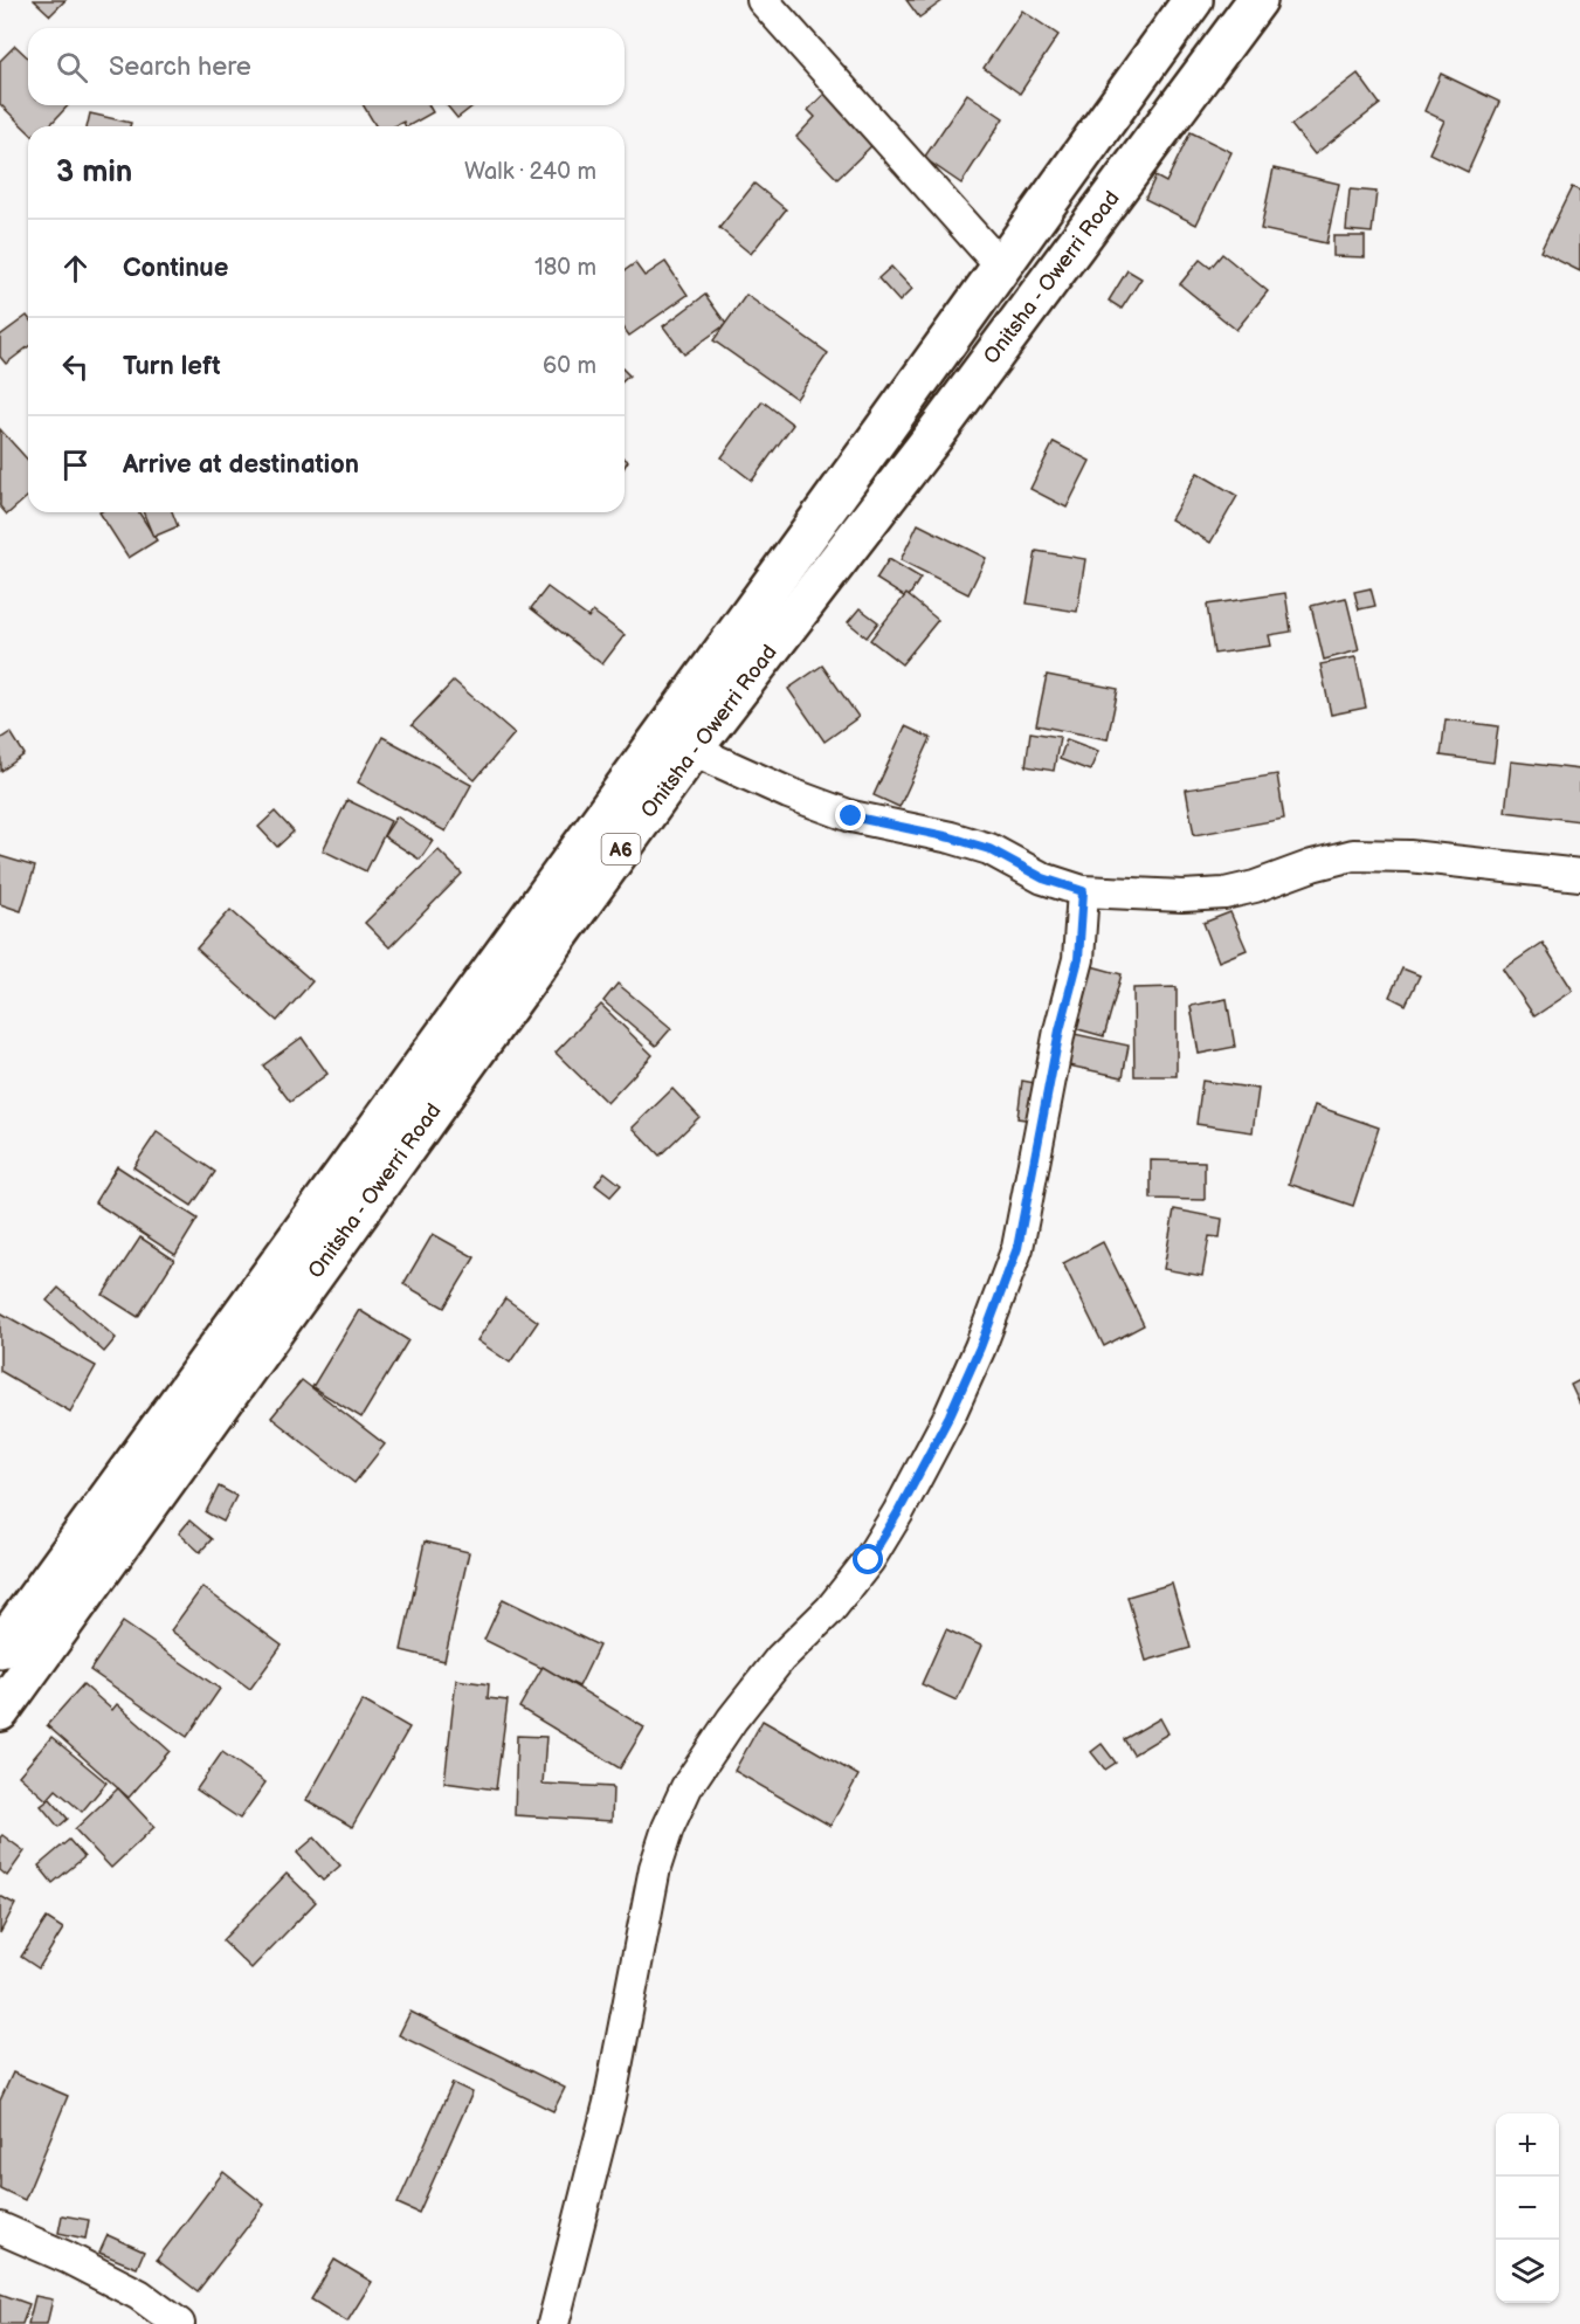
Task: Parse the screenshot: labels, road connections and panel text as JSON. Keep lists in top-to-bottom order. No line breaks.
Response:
{"streets":{"highway":["Onitsha - Owerri Road","A6"]},"page":{"search":"Search here","heading":["3 min","Walk · 240 m"],"list":[["Continue","180 m"],["Turn left","60 m"],"Arrive at destination"],"map_buttons":["+","−"]}}
